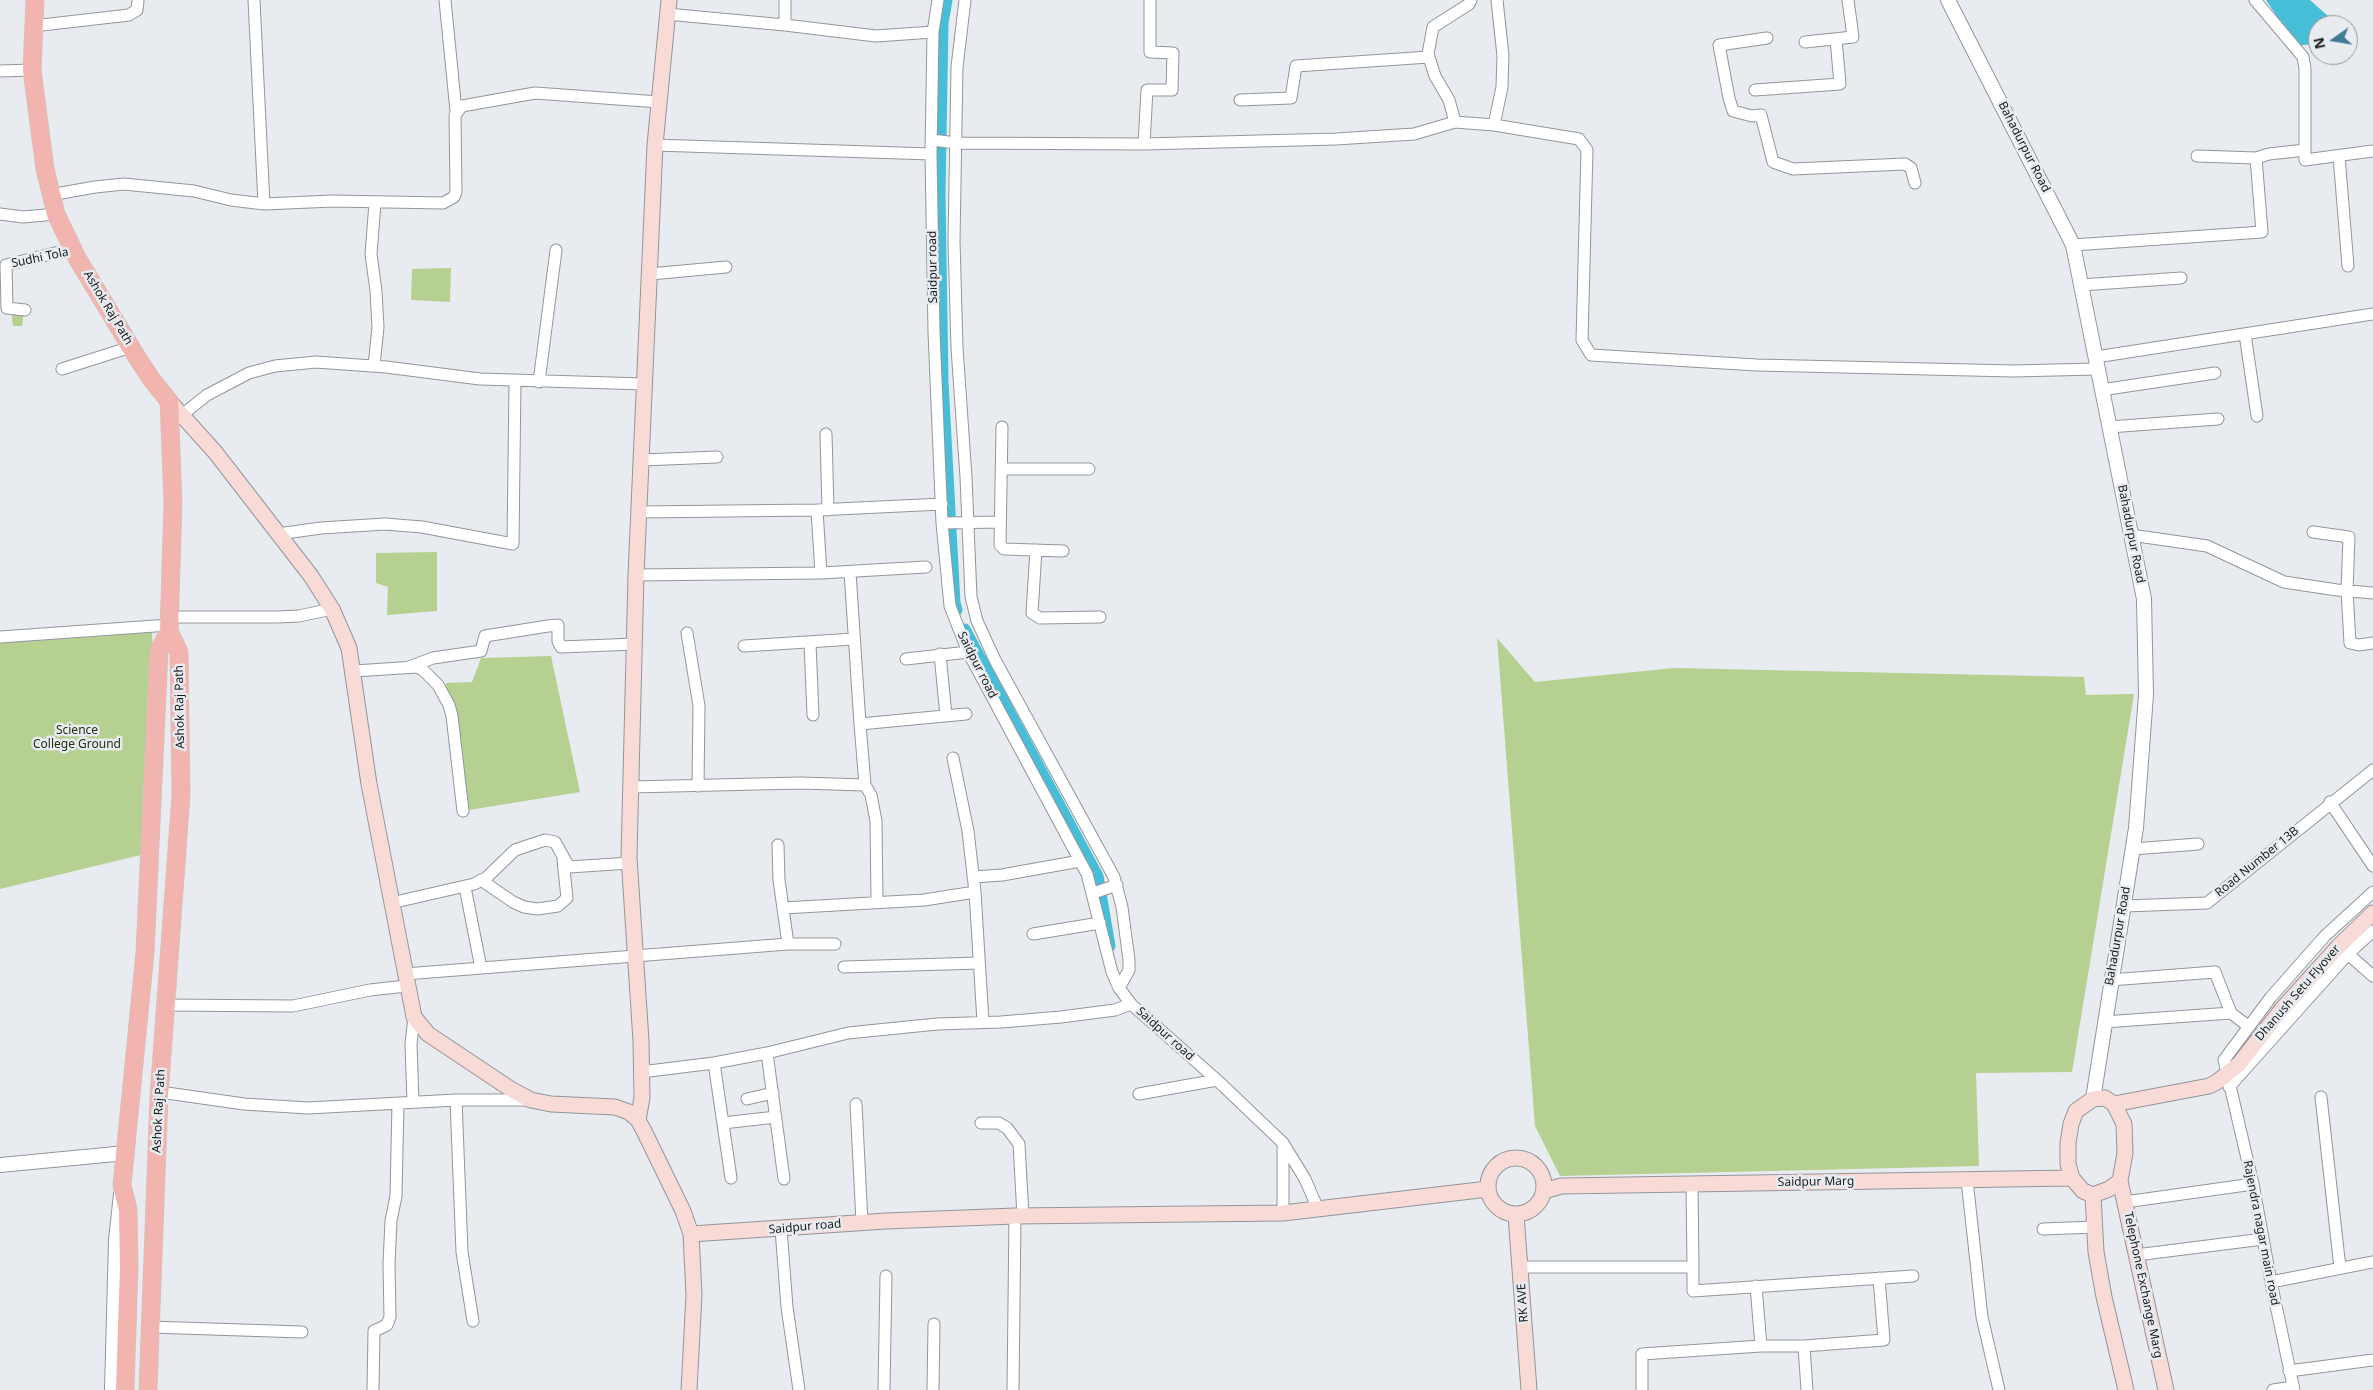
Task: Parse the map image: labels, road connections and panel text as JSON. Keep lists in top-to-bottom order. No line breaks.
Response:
{"streets":{"main road":["Saidpur road","Ashok Raj Path","Dhanush Setu Flyover","Saidpur Marg","Telephone Exchange Marg","RK AVE"],"street":["Bahadurpur Road","Sudhi Tola","Road Number 13B","Rajendra nagar main road"]},"crossings":[["Bahadurpur Road","Road Number 13B"],["Bahadurpur Road","Saidpur Marg"],["Bahadurpur Road","Telephone Exchange Marg"],["Sudhi Tola","Ashok Raj Path"],["Saidpur road","Saidpur Marg"],["Saidpur road","RK AVE"],["Dhanush Setu Flyover","Rajendra nagar main road"],["Saidpur Marg","Telephone Exchange Marg"],["Saidpur Marg","RK AVE"]],"parks":["Science College Ground"],"north":"left"}
